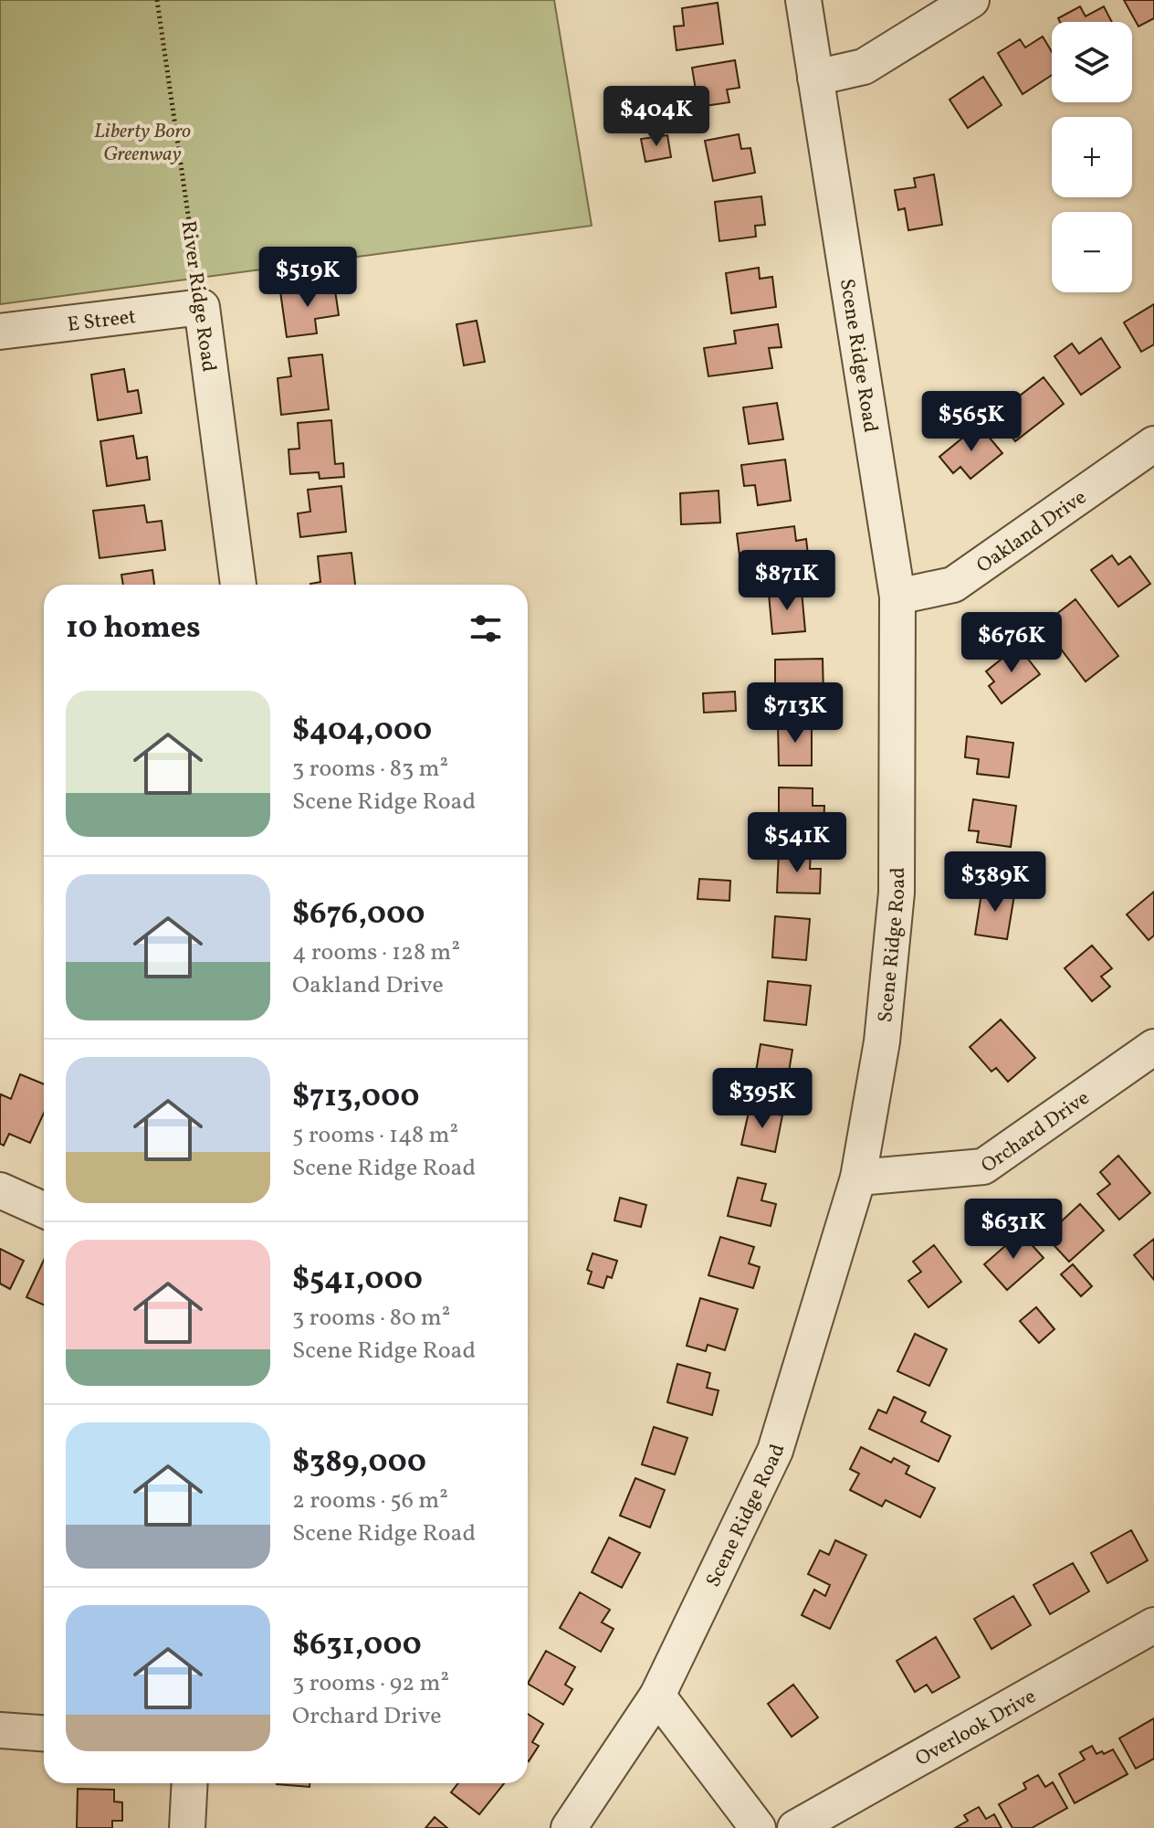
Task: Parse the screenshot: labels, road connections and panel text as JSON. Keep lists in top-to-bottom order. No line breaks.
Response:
{"streets":{"street":["River Ridge Road","E Street","Scene Ridge Road","Oakland Drive","Orchard Drive","Overlook Drive"]},"crossings":[["River Ridge Road","E Street"],["Scene Ridge Road","Oakland Drive"],["Scene Ridge Road","Orchard Drive"]],"parks":["Liberty Boro Greenway"],"page":{"map_buttons":["+","−"],"price":["$404K","$519K","$565K","$871K","$676K","$713K","$541K","$389K","$395K","$631K"],"heading":"10 homes","list":[{"name":"$404,000","note":"3 rooms · 83 m² · Scene Ridge Road"},{"name":"$676,000","note":"4 rooms · 128 m² · Oakland Drive"},{"name":"$713,000","note":"5 rooms · 148 m² · Scene Ridge Road"},{"name":"$541,000","note":"3 rooms · 80 m² · Scene Ridge Road"},{"name":"$389,000","note":"2 rooms · 56 m² · Scene Ridge Road"},{"name":"$631,000","note":"3 rooms · 92 m² · Orchard Drive"}]}}
